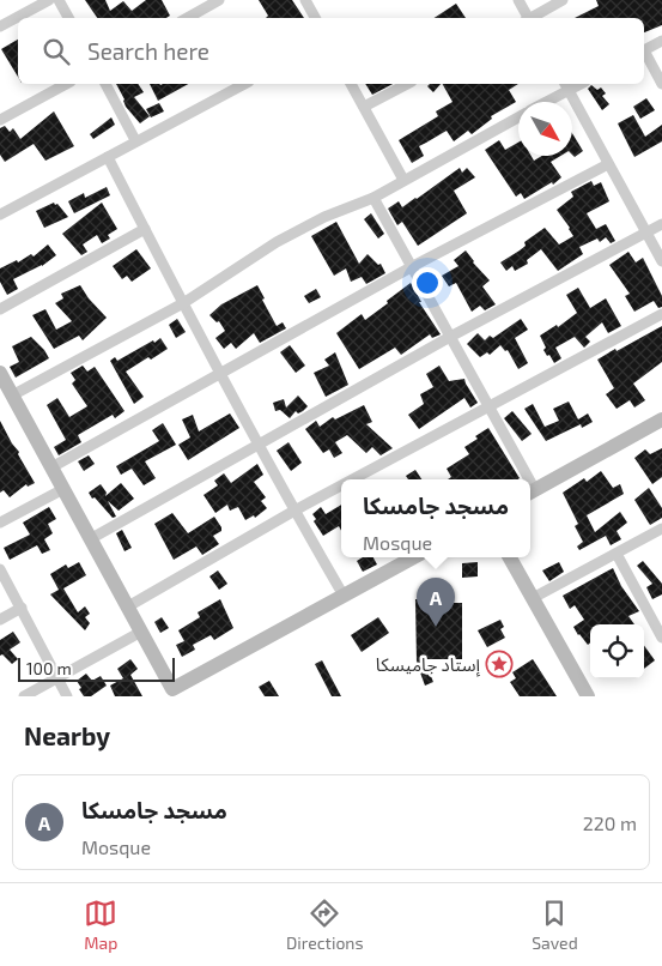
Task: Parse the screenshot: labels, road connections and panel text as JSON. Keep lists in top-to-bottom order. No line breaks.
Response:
{"places":{"place":["إستاد جاميسكا"]},"scale_bar":"100 m","north":"bottom right","page":{"search":"Search here","popup":["مسجد جامسكا","Mosque"],"pins":"A","scale":"100 m","heading":"Nearby","list":[{"mark":"A","name":"مسجد جامسكا","note":"Mosque","value":"220 m"}],"nav":["Map","Directions","Saved"]}}
